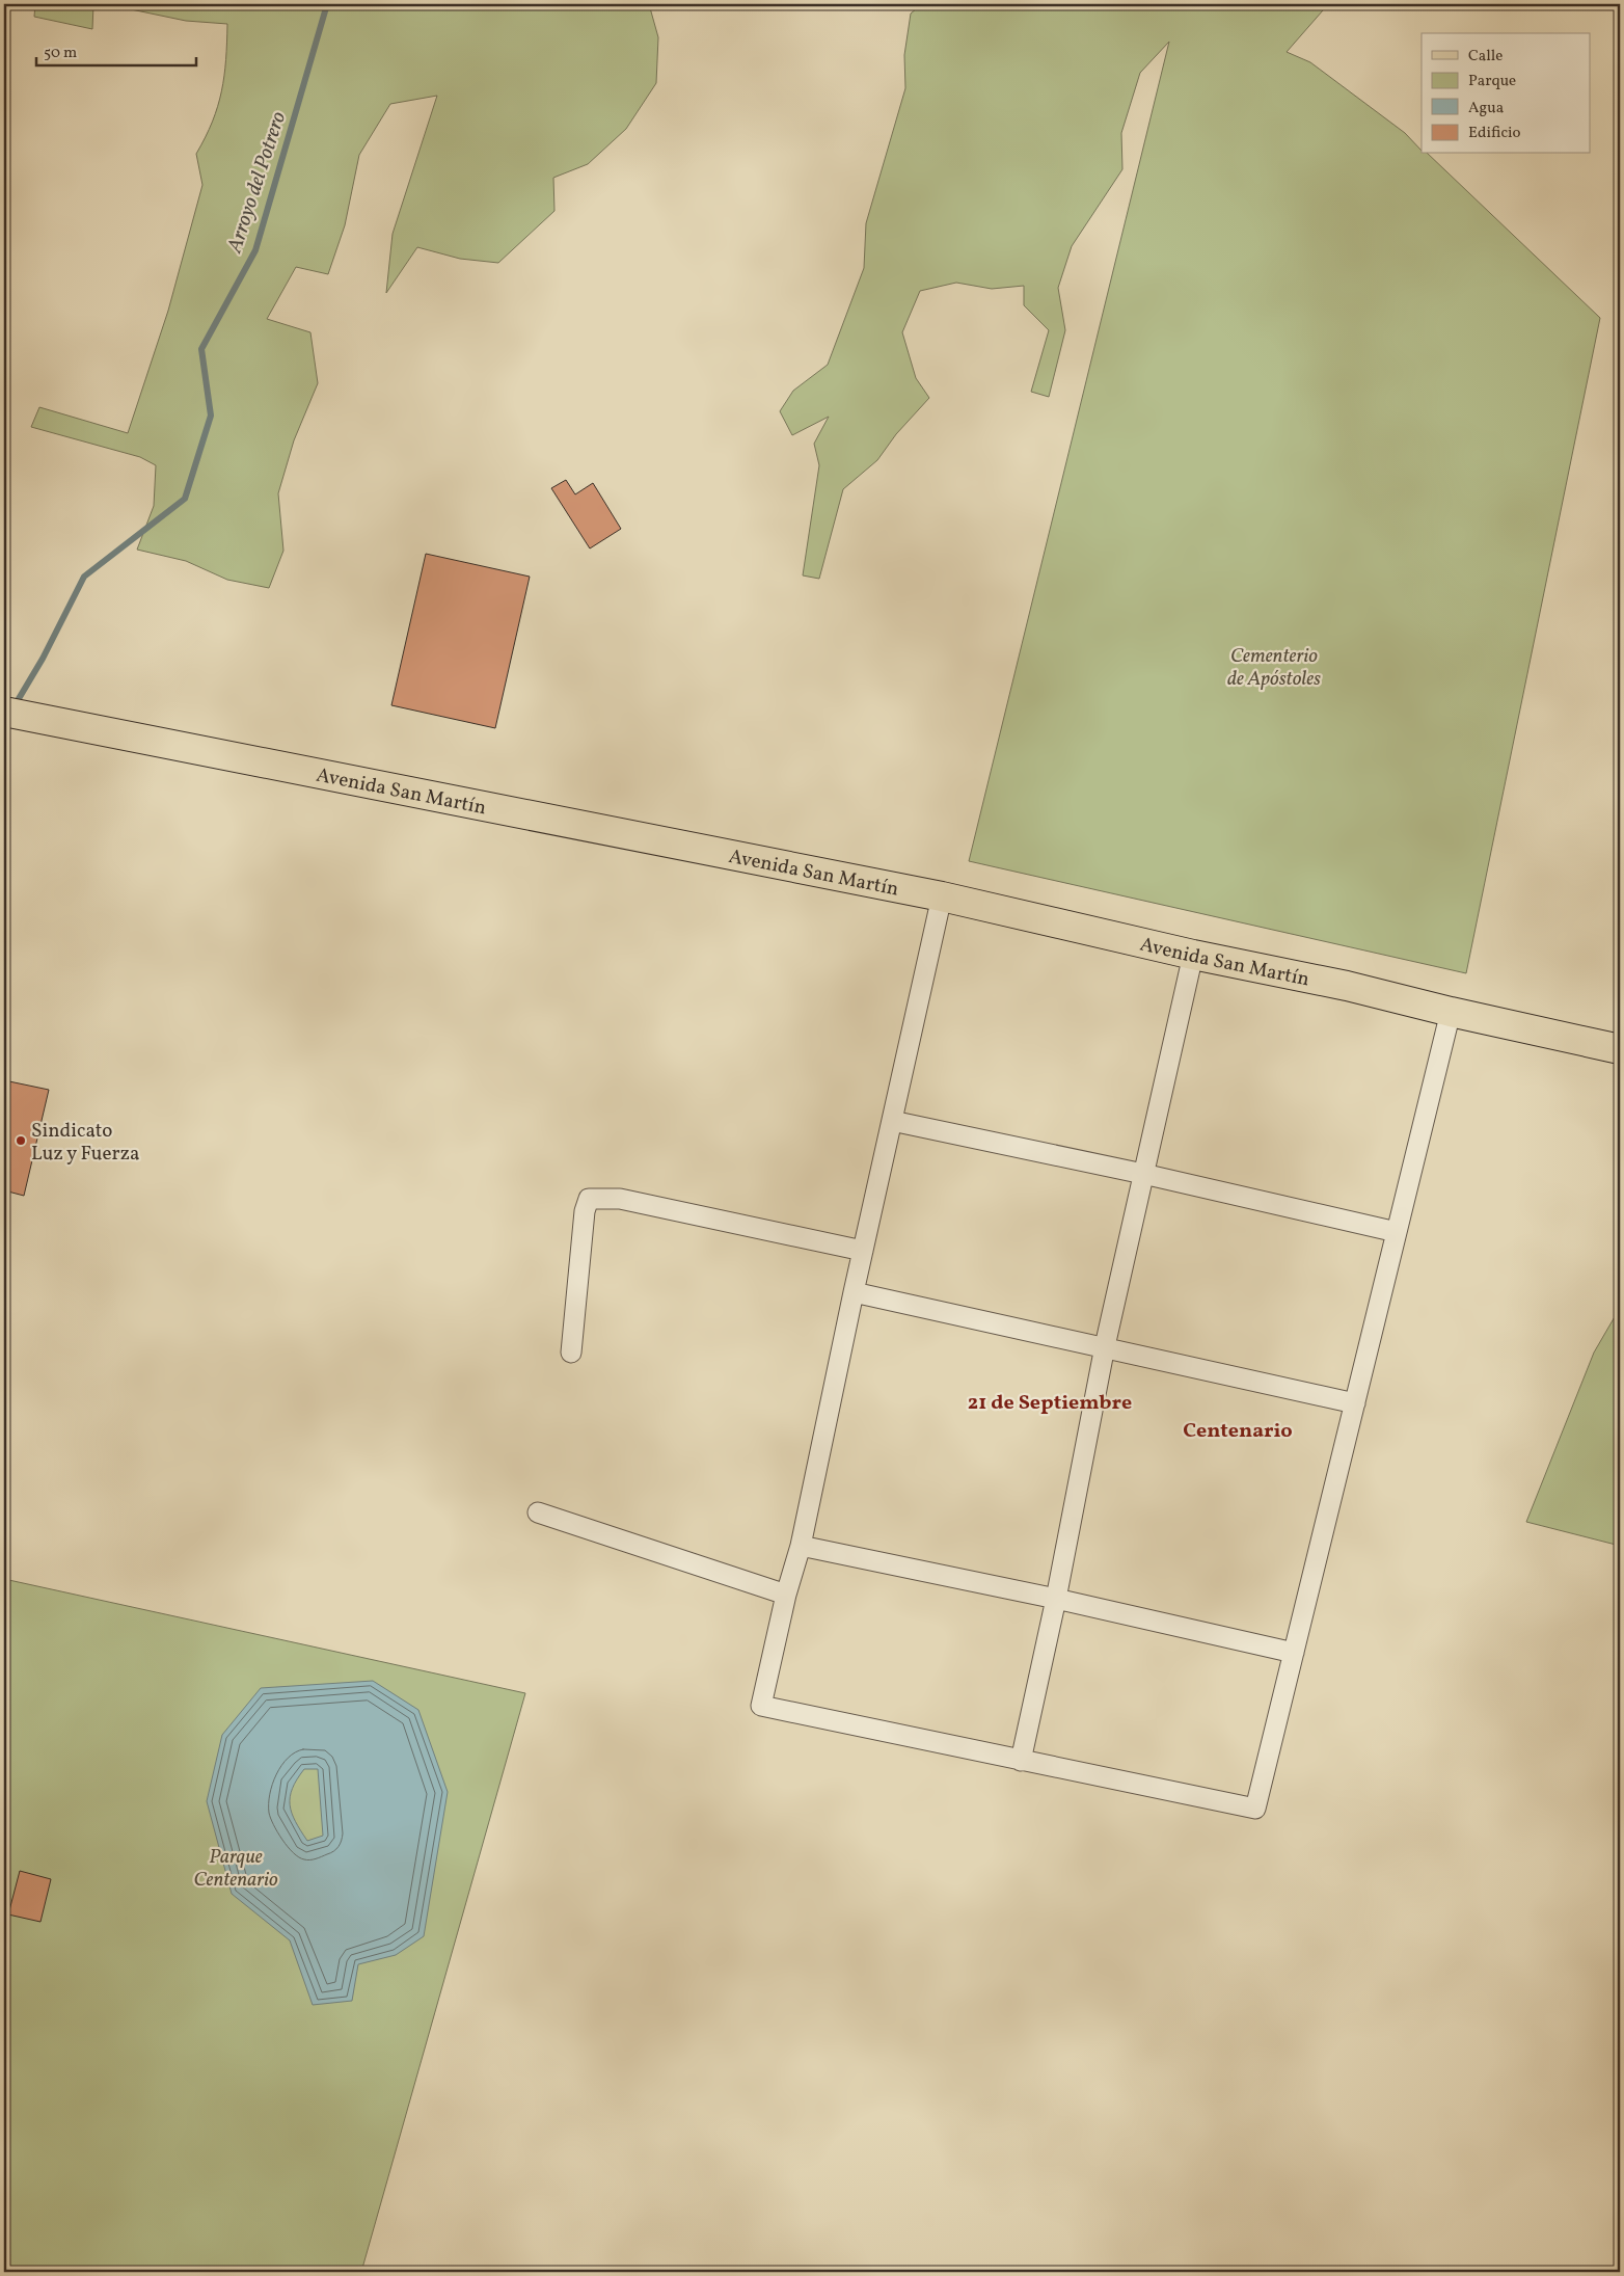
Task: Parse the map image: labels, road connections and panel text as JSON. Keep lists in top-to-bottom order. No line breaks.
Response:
{"streets":{"main road":["Avenida San Martín"]},"districts":["21 de Septiembre","Centenario"],"water":["Arroyo del Potrero"],"parks":["Cementerio de Apóstoles","Parque Centenario"],"places":["Sindicato Luz y Fuerza"],"legend":["Calle","Parque","Agua","Edificio"],"scale_bar":"50 m"}
